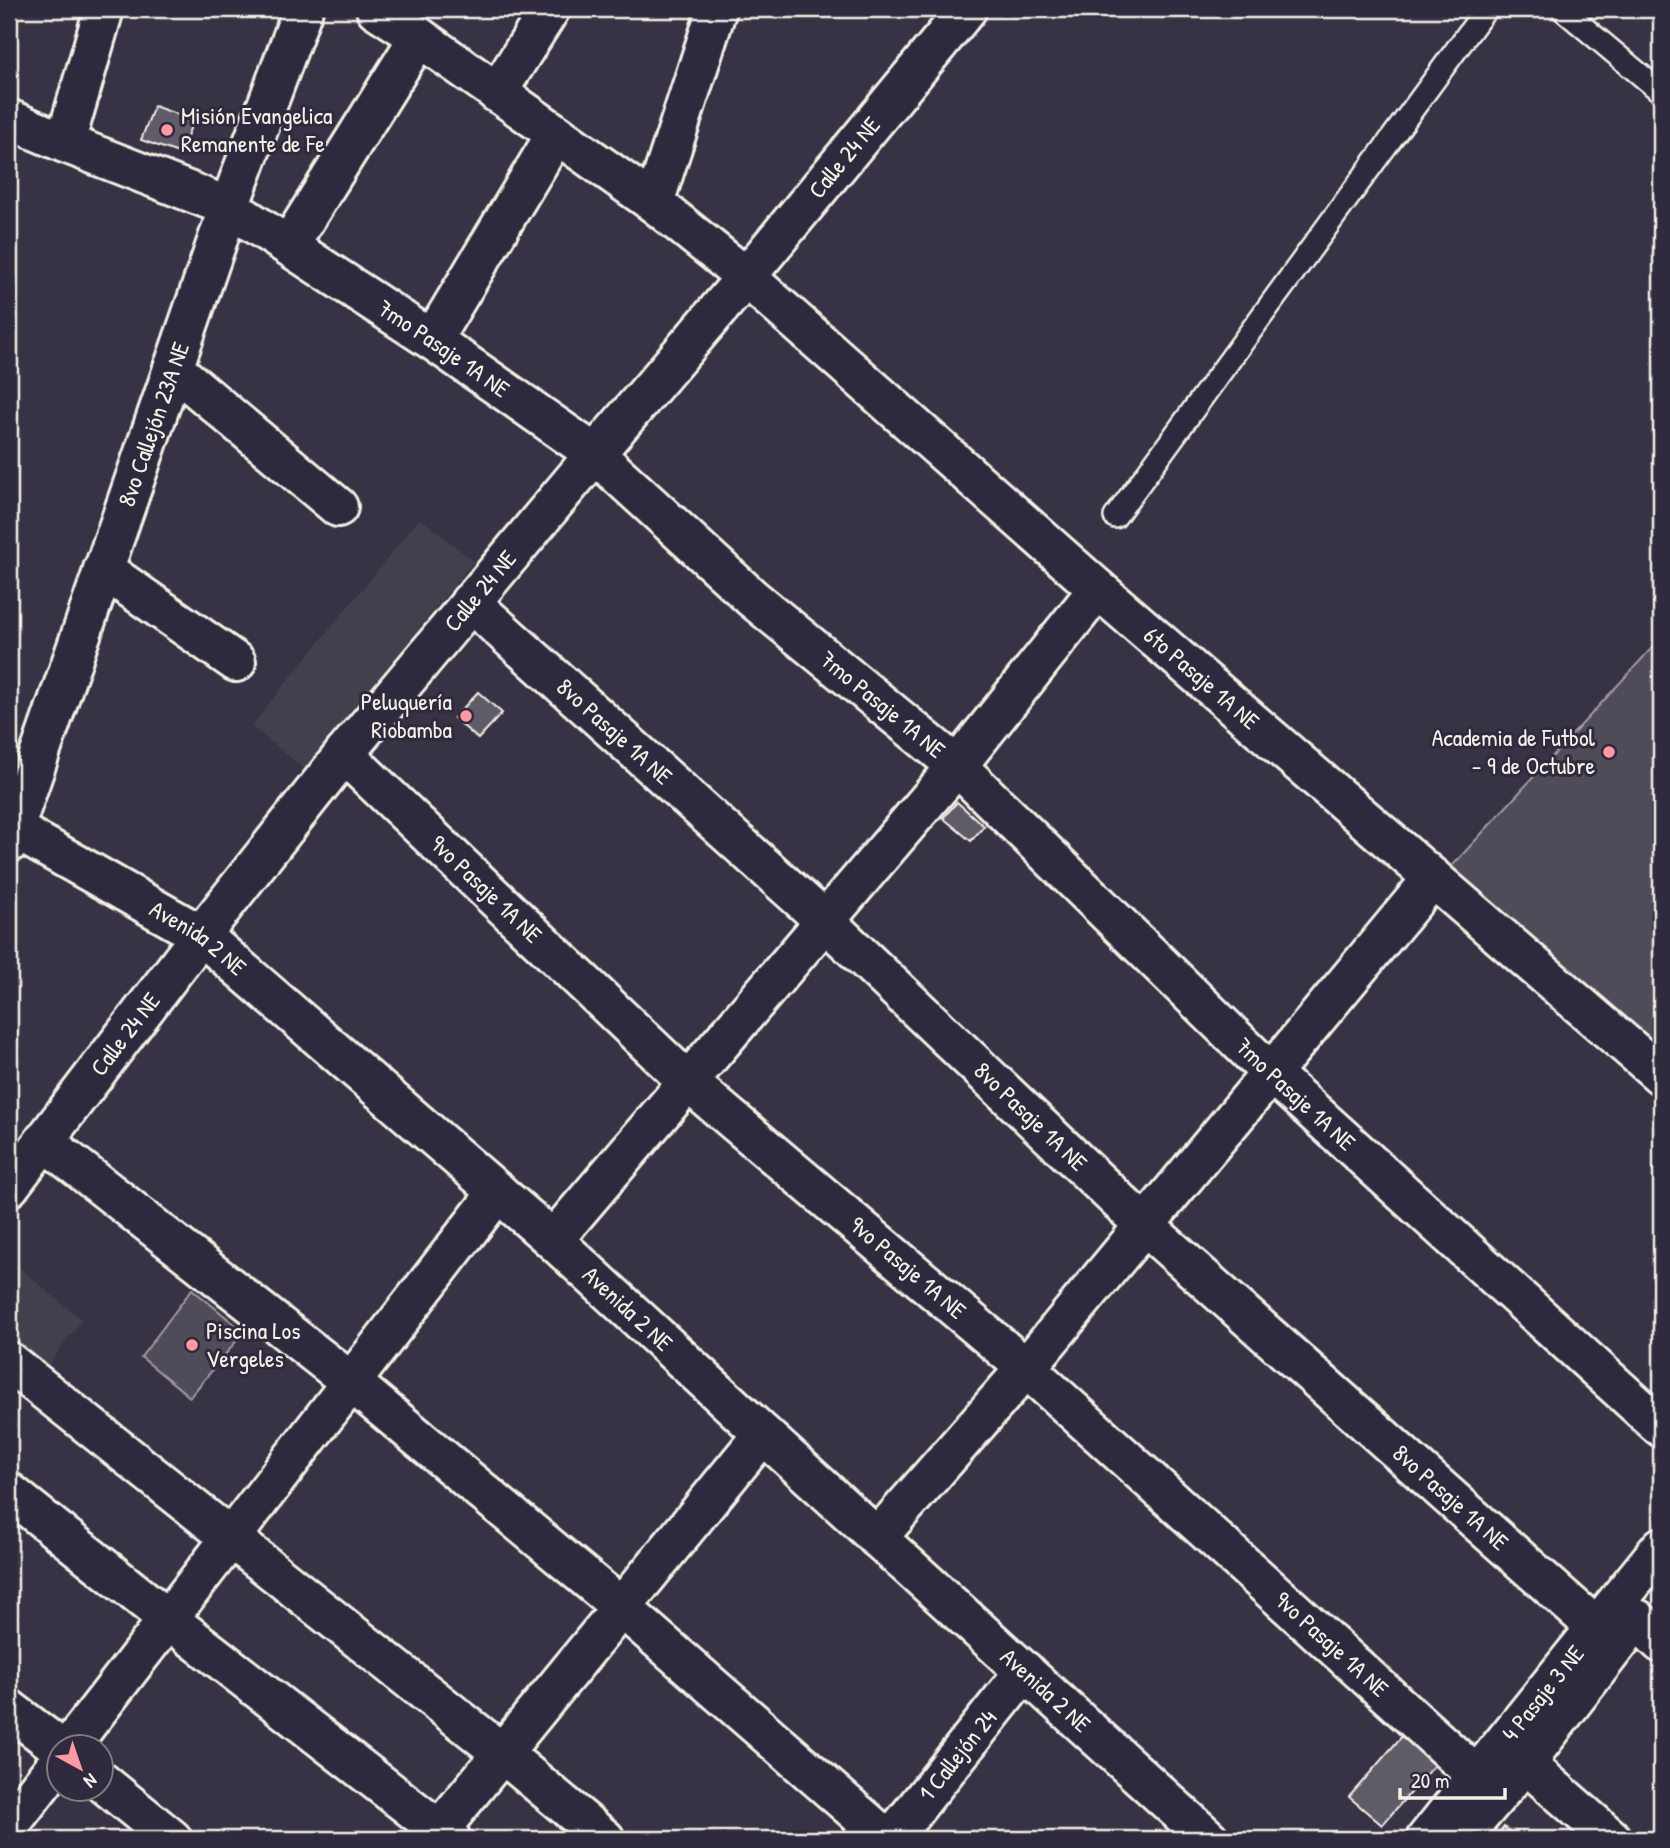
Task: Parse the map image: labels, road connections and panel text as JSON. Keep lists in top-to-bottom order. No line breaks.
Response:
{"streets":{"street":["Calle 24 NE","7mo Pasaje 1A NE","8vo Callejón 23A NE","6to Pasaje 1A NE","8vo Pasaje 1A NE","9vo Pasaje 1A NE","Avenida 2 NE","4 Pasaje 3 NE","1 Callejón 24"]},"crossings":[["Calle 24 NE","7mo Pasaje 1A NE"],["Calle 24 NE","6to Pasaje 1A NE"],["Calle 24 NE","8vo Pasaje 1A NE"],["Calle 24 NE","9vo Pasaje 1A NE"],["Calle 24 NE","Avenida 2 NE"],["7mo Pasaje 1A NE","8vo Callejón 23A NE"],["8vo Callejón 23A NE","Avenida 2 NE"],["8vo Pasaje 1A NE","4 Pasaje 3 NE"],["9vo Pasaje 1A NE","4 Pasaje 3 NE"],["Avenida 2 NE","1 Callejón 24"]],"places":["Misión Evangelica Remanente de Fe","Peluquería Riobamba","Academia de Futbol - 9 de Octubre","Piscina Los Vergeles"],"scale_bar":"20 m","north":"bottom right"}
